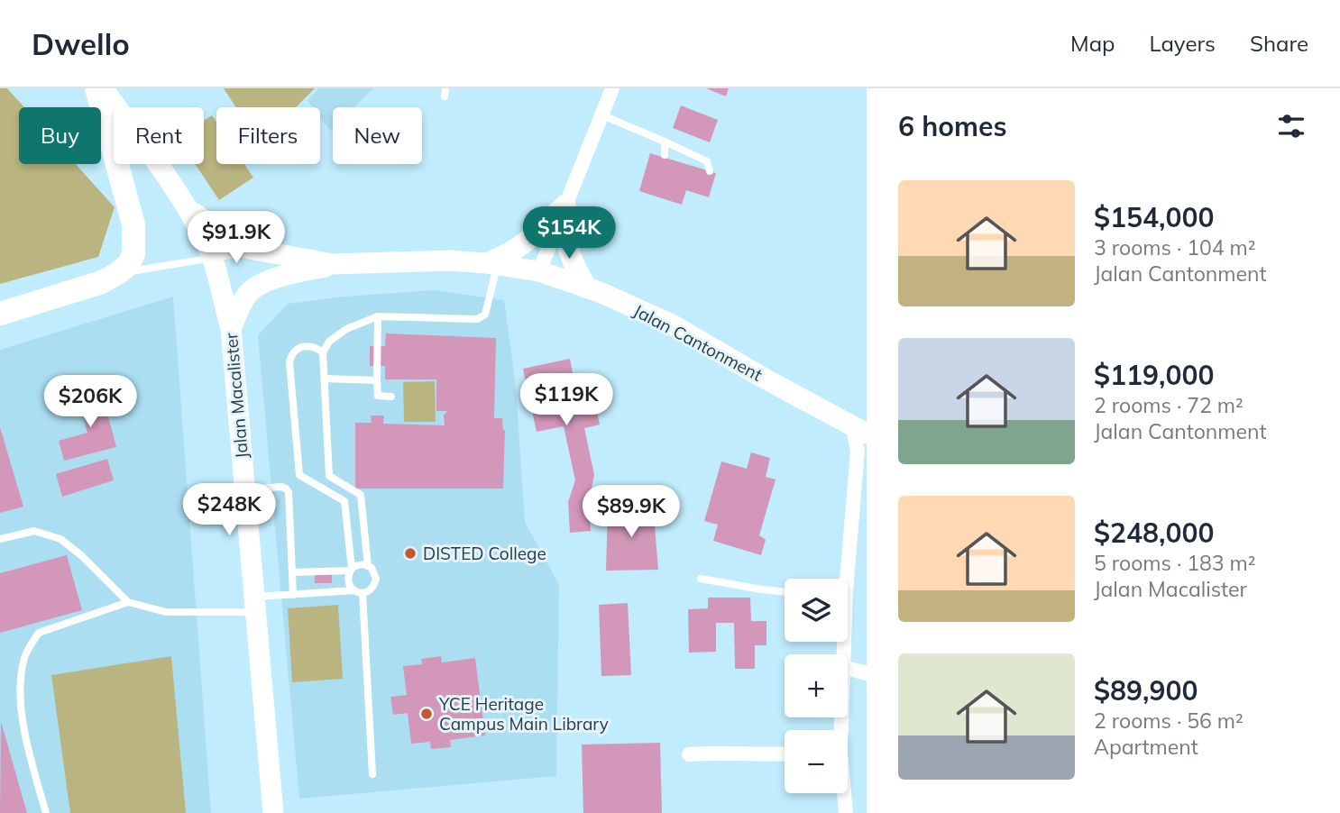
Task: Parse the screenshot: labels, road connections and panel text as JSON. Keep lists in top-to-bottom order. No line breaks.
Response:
{"streets":{"main road":["Jalan Cantonment","Jalan Macalister"]},"places":["DISTED College","YCE Heritage Campus Main Library"],"page":{"header":"Dwello","nav":["Map","Layers","Share"],"heading":"6 homes","chip":["Buy","Rent","Filters","New"],"list":[{"name":"$154,000","note":"3 rooms · 104 m² · Jalan Cantonment"},{"name":"$119,000","note":"2 rooms · 72 m² · Jalan Cantonment"},{"name":"$248,000","note":"5 rooms · 183 m² · Jalan Macalister"},{"name":"$89,900","note":"2 rooms · 56 m² · Apartment"}],"price":["$154K","$91.9K","$119K","$206K","$248K","$89.9K"],"map_buttons":["+","−"]}}
